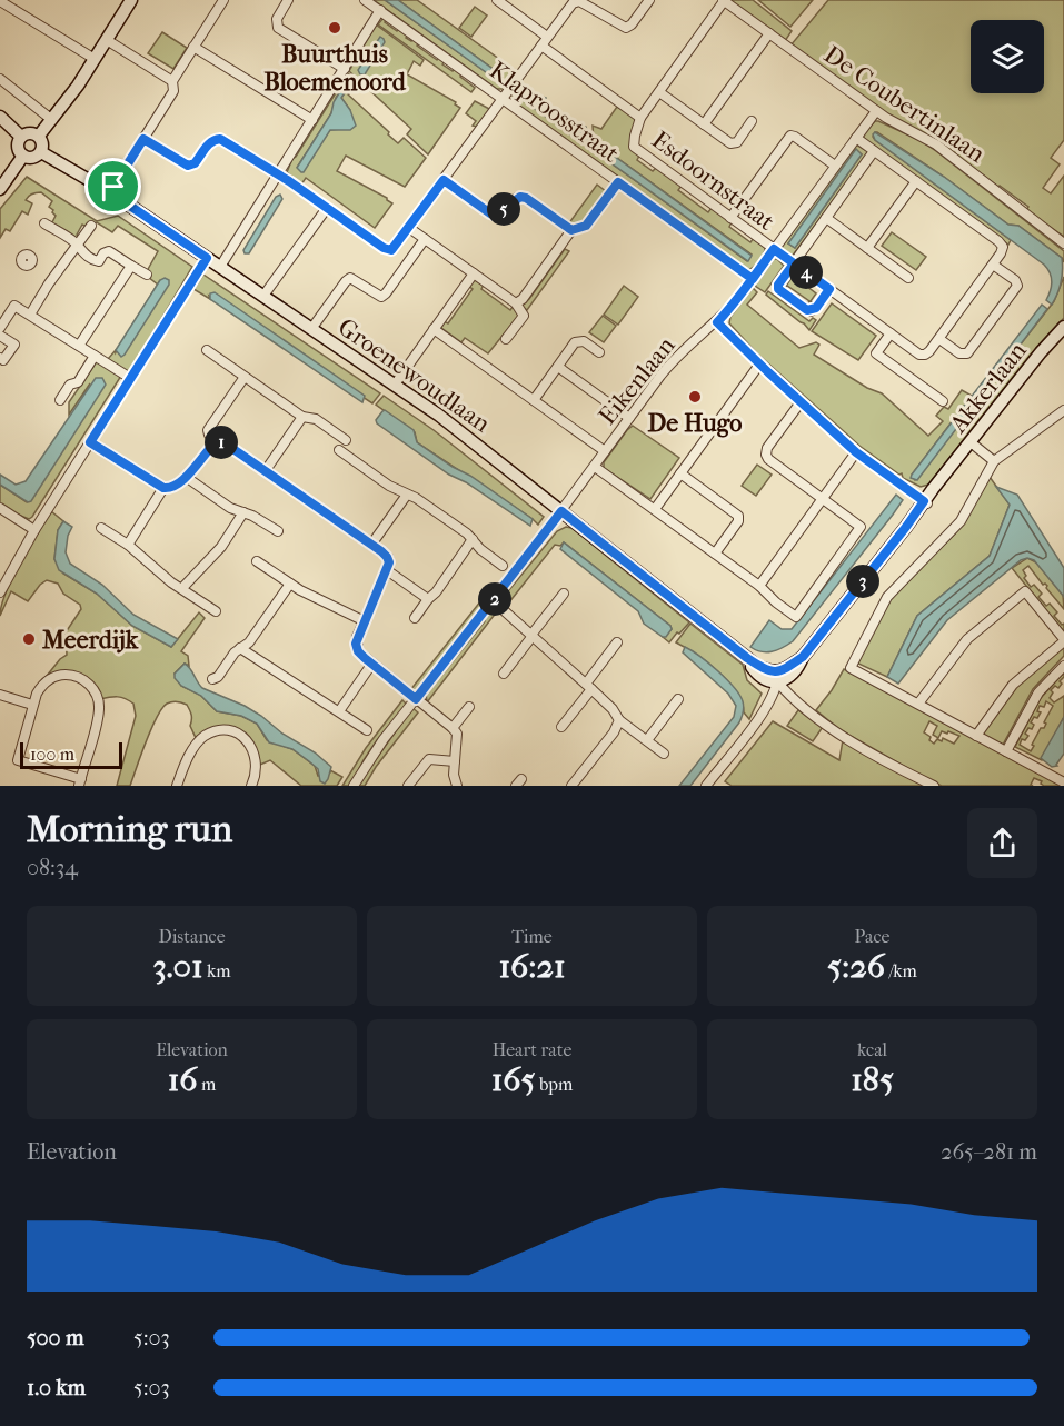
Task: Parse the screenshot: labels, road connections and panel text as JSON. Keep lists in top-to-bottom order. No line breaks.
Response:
{"streets":{"street":["De Coubertinlaan","Klaproosstraat","Esdoornstraat","Groenewoudlaan","Eikenlaan","Akkerlaan"]},"crossings":[["De Coubertinlaan","Eikenlaan"],["Klaproosstraat","Eikenlaan"],["Esdoornstraat","Eikenlaan"],["Groenewoudlaan","Eikenlaan"],["Groenewoudlaan","Akkerlaan"]],"places":["Buurthuis Bloemenoord","De Hugo","Meerdijk"],"scale_bar":"100 m","page":{"pins":["5","4","1","3","2"],"scale":"100 m","heading":["Morning run","08:34"],"stats":[["Distance","3.01 km"],["Time","16:21"],["Pace","5:26 /km"],["Elevation","16 m"],["Heart rate","165 bpm"],["kcal","185"]],"chart":["Elevation","265–281 m"],"list":[{"name":"500 m","note":"5:03"},{"name":"1.0 km","note":"5:03"}]}}
